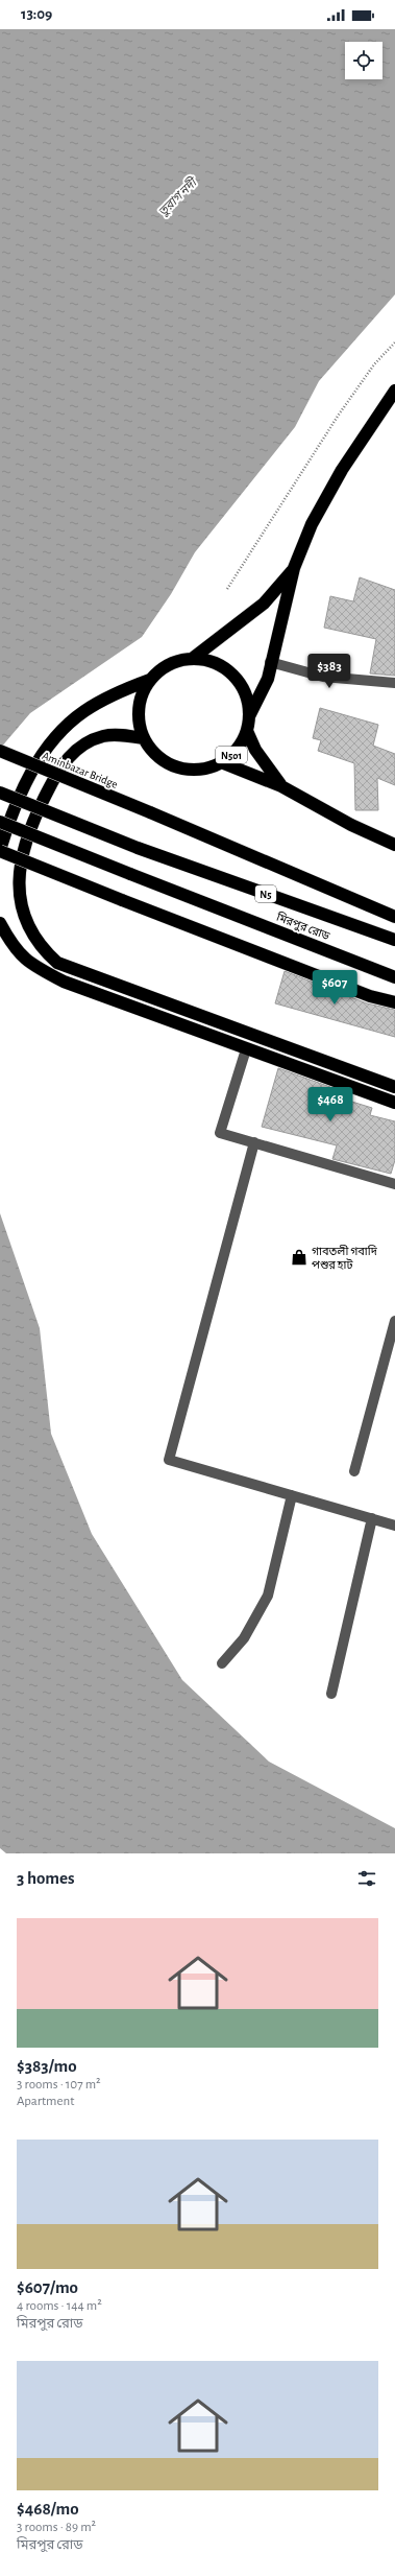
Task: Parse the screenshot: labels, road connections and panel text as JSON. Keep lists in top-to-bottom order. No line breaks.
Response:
{"streets":{"highway":["N501","Aminbazar Bridge","N5","মিরপুর রোড"]},"water":["তুরাগ নদী"],"places":{"shop":["গাবতলী গবাদি পশুর হাট"]},"page":{"status":"13:09","price":["$383","$607","$468"],"heading":"3 homes","list":[{"name":"$383/mo","note":"3 rooms · 107 m² · Apartment"},{"name":"$607/mo","note":"4 rooms · 144 m² · মিরপুর রোড"},{"name":"$468/mo","note":"3 rooms · 89 m² · মিরপুর রোড"}]}}
